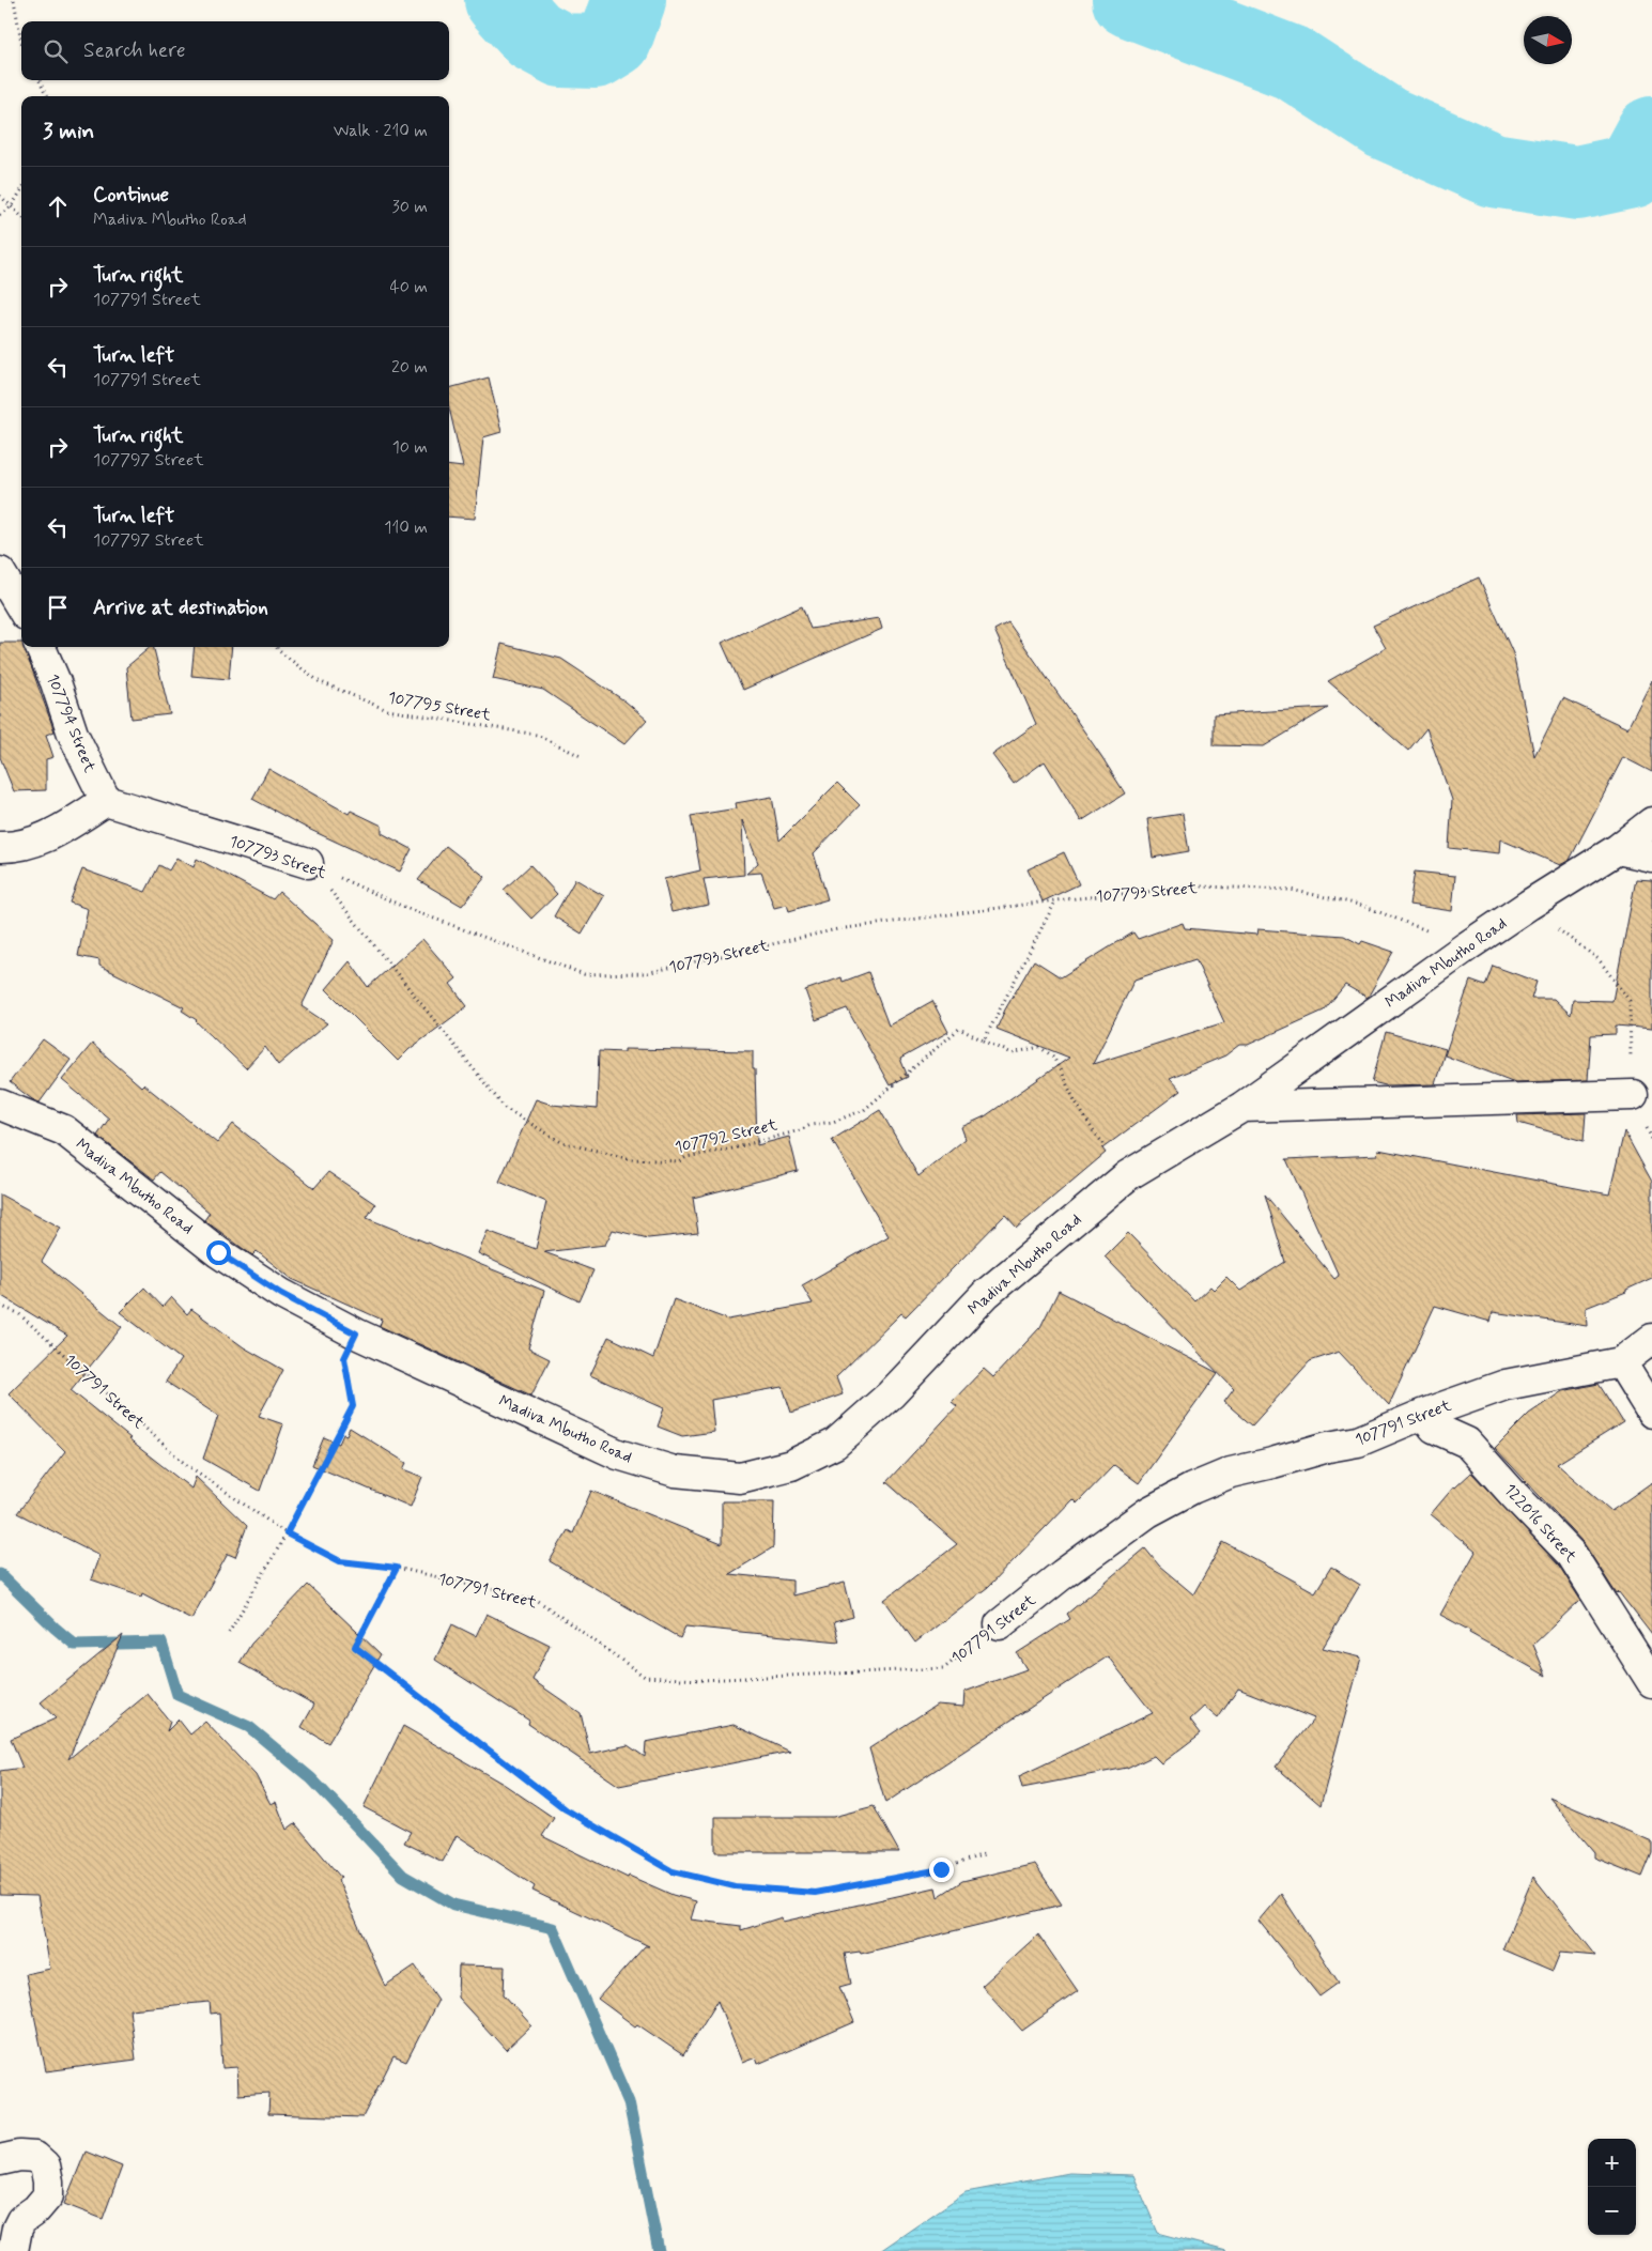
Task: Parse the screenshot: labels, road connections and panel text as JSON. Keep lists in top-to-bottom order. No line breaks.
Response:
{"streets":{"street":["107794 Street","107793 Street","Madiva Mbutho Road","107791 Street","122016 Street"],"path":["107795 Street","107792 Street"]},"crossings":[["107794 Street","107793 Street"],["107793 Street","Madiva Mbutho Road"],["107793 Street","107792 Street"],["Madiva Mbutho Road","107792 Street"],["107791 Street","122016 Street"]],"north":"right","page":{"search":"Search here","heading":["3 min","Walk · 210 m"],"list":[["Continue","Madiva Mbutho Road","30 m"],["Turn right","107791 Street","40 m"],["Turn left","107791 Street","20 m"],["Turn right","107797 Street","10 m"],["Turn left","107797 Street","110 m"],"Arrive at destination"],"map_buttons":["+","−"]}}
